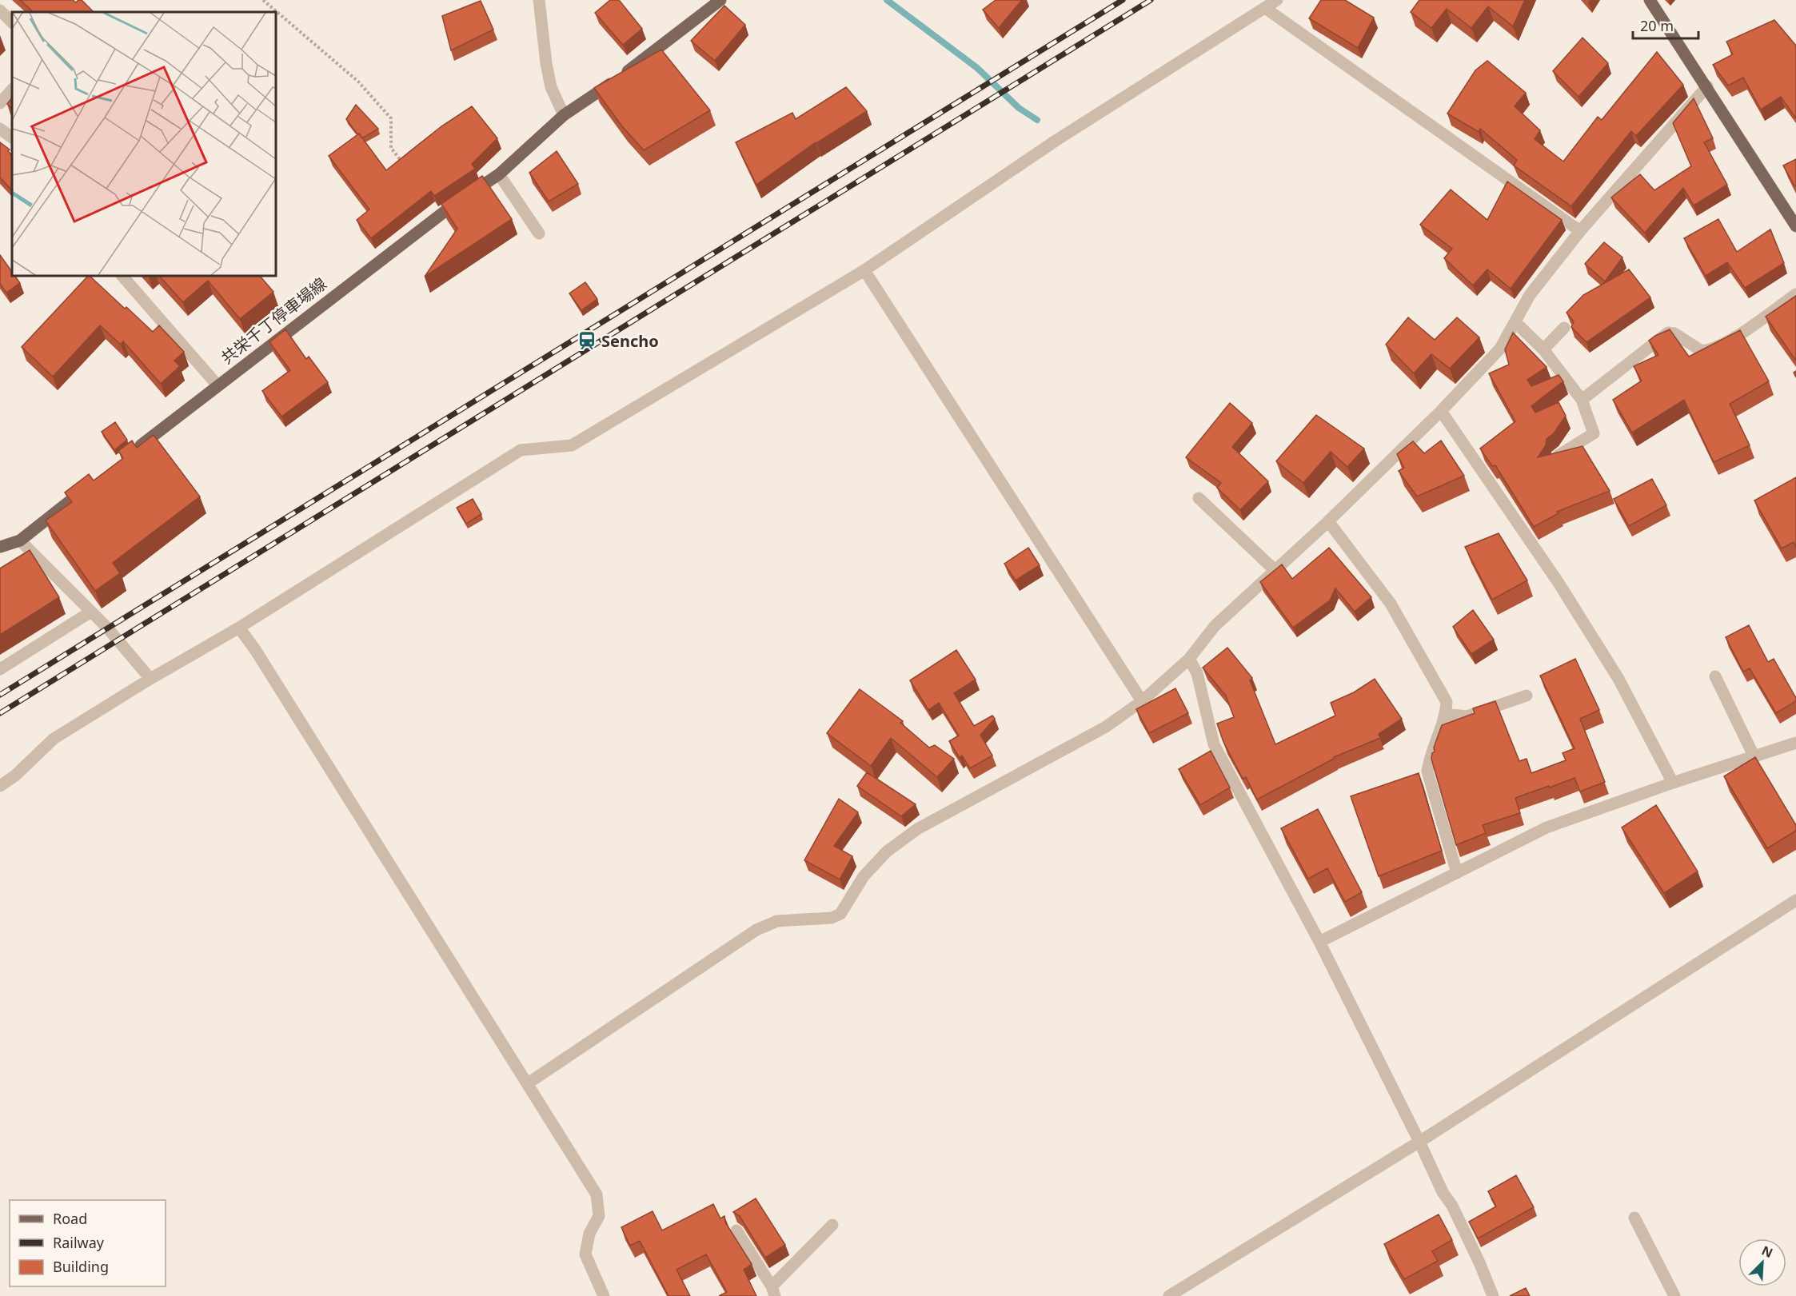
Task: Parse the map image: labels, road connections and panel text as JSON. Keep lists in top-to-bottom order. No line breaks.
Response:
{"streets":{"main road":["共栄千丁停車場線"]},"places":{"station":["Sencho"]},"legend":["Road","Railway","Building"],"scale_bar":"20 m","north":"top right"}
